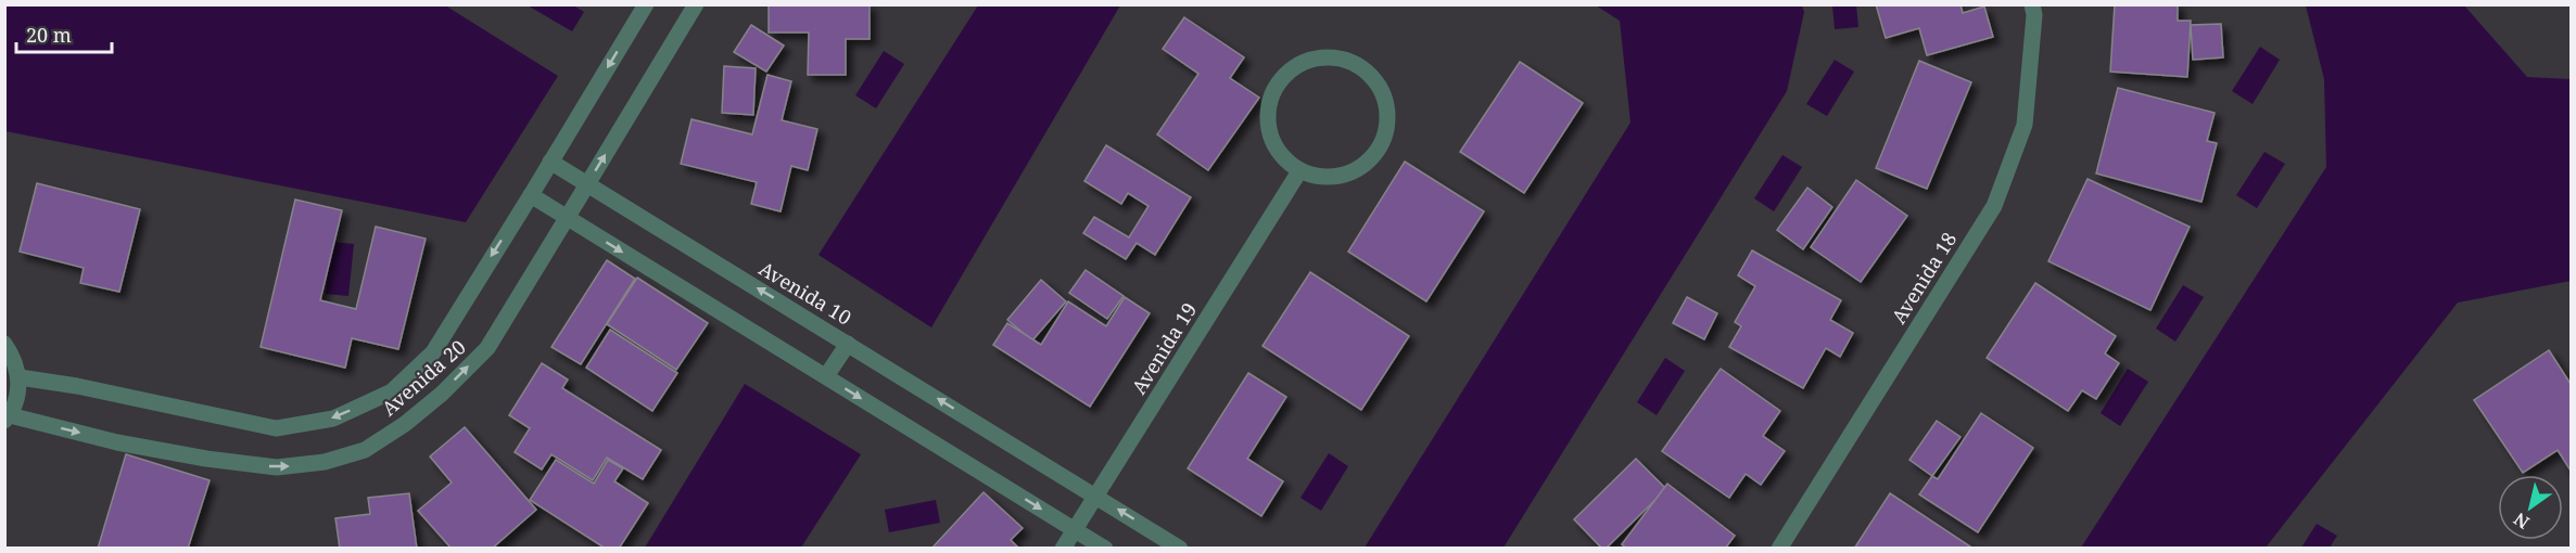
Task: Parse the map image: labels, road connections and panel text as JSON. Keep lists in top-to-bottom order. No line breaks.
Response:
{"streets":{"street":["Avenida 18","Avenida 10","Avenida 19","Avenida 20"]},"crossings":[["Avenida 10","Avenida 19"],["Avenida 10","Avenida 20"]],"scale_bar":"20 m","north":"bottom left"}
